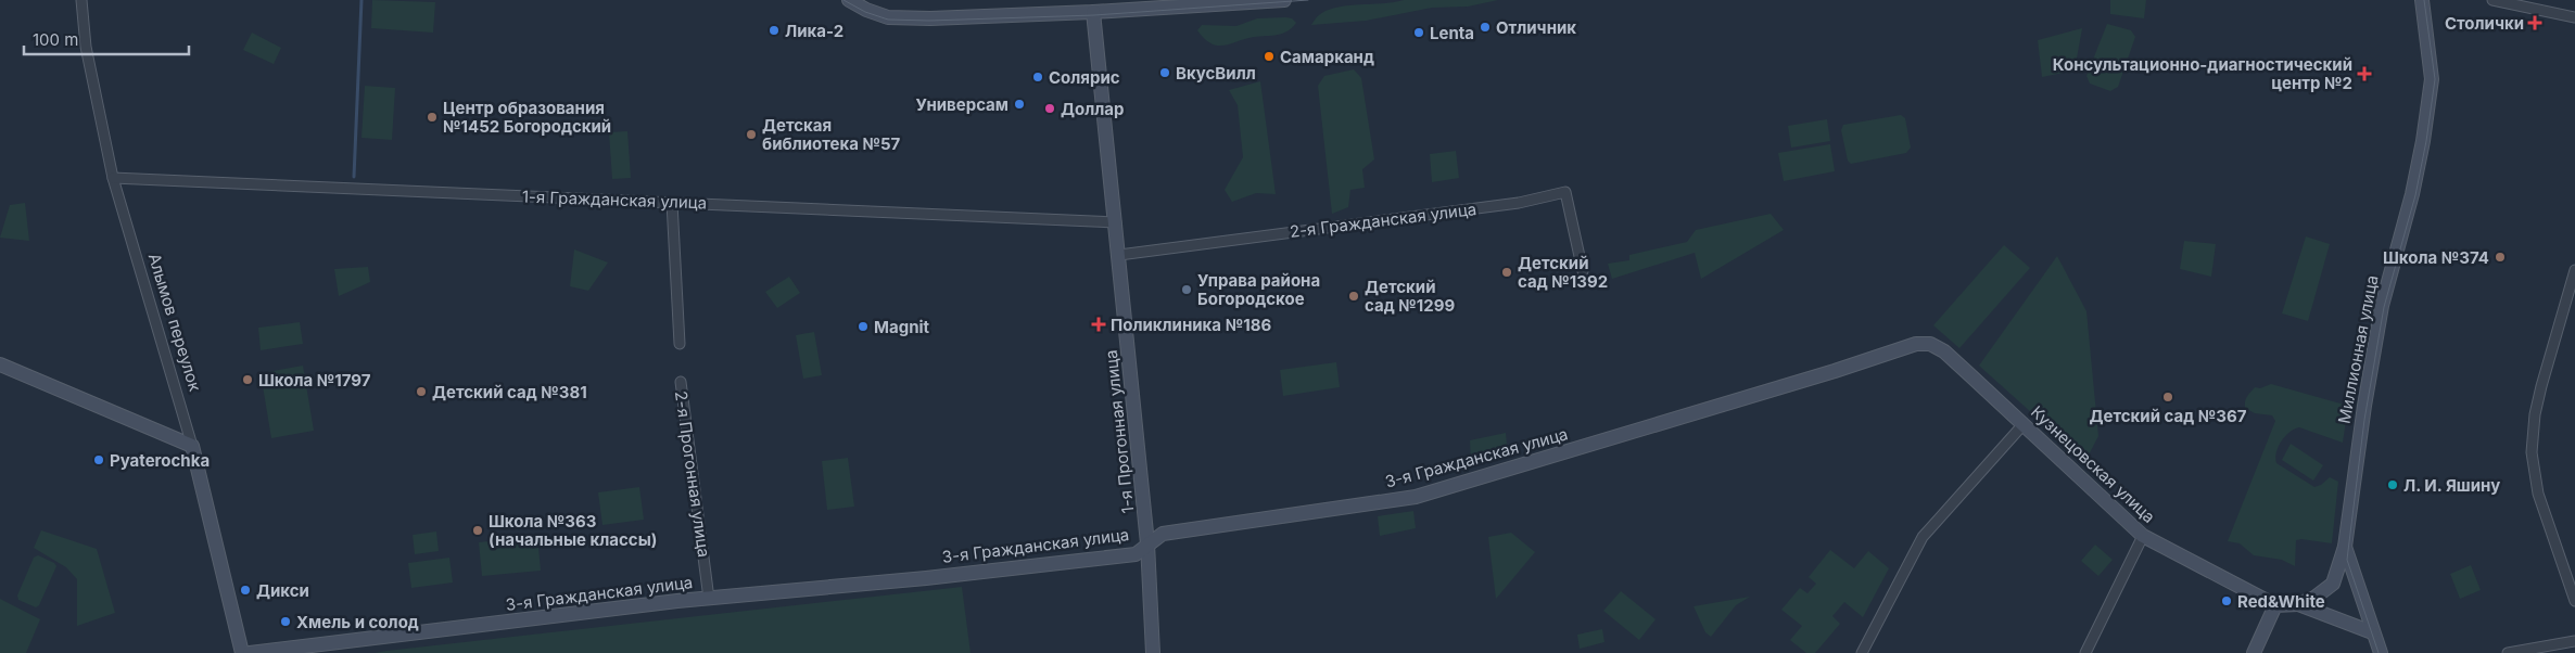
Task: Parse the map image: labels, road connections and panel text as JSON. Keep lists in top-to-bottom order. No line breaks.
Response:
{"streets":{"street":["1-я Гражданская улица","2-я Гражданская улица","Алымов переулок","Миллионная улица","1-я Прогонная улица","3-я Гражданская улица","Кузнецовская улица","2-я Прогонная улица"]},"crossings":[["1-я Гражданская улица","Алымов переулок"],["1-я Гражданская улица","1-я Прогонная улица"],["2-я Гражданская улица","1-я Прогонная улица"],["Миллионная улица","Кузнецовская улица"],["1-я Прогонная улица","3-я Гражданская улица"],["3-я Гражданская улица","Кузнецовская улица"],["3-я Гражданская улица","2-я Прогонная улица"]],"places":{"health":["Столички","Консультационно-диагностический центр №2","Поликлиника №186"],"other":["Отличник","Лика-2","Lenta","Самарканд","ВкусВилл","Солярис","Универсам","Доллар","Центр образования №1452 Богородский","Детская библиотека №57","Школа №374","Детский сад №1392","Управа района Богородское","Детский сад №1299","Magnit","Школа №1797","Детский сад №381","Детский сад №367","Pyaterochka","Л. И. Яшину","Школа №363 (начальные классы)","Дикси","Red&White","Хмель и солод"]},"scale_bar":"100 m"}
